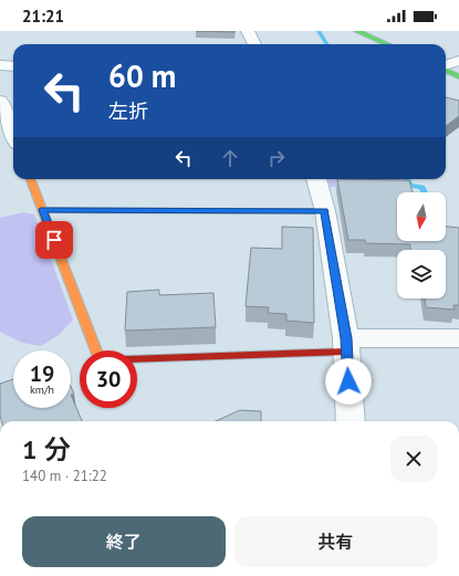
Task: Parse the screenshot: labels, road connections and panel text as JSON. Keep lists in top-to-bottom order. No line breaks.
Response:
{"north":"bottom","page":{"status":"21:21","turn":["60 m","左折"],"speed":"19 km/h","limit":"30","heading":["1 分","140 m · 21:22"],"buttons":["終了","共有"]}}
